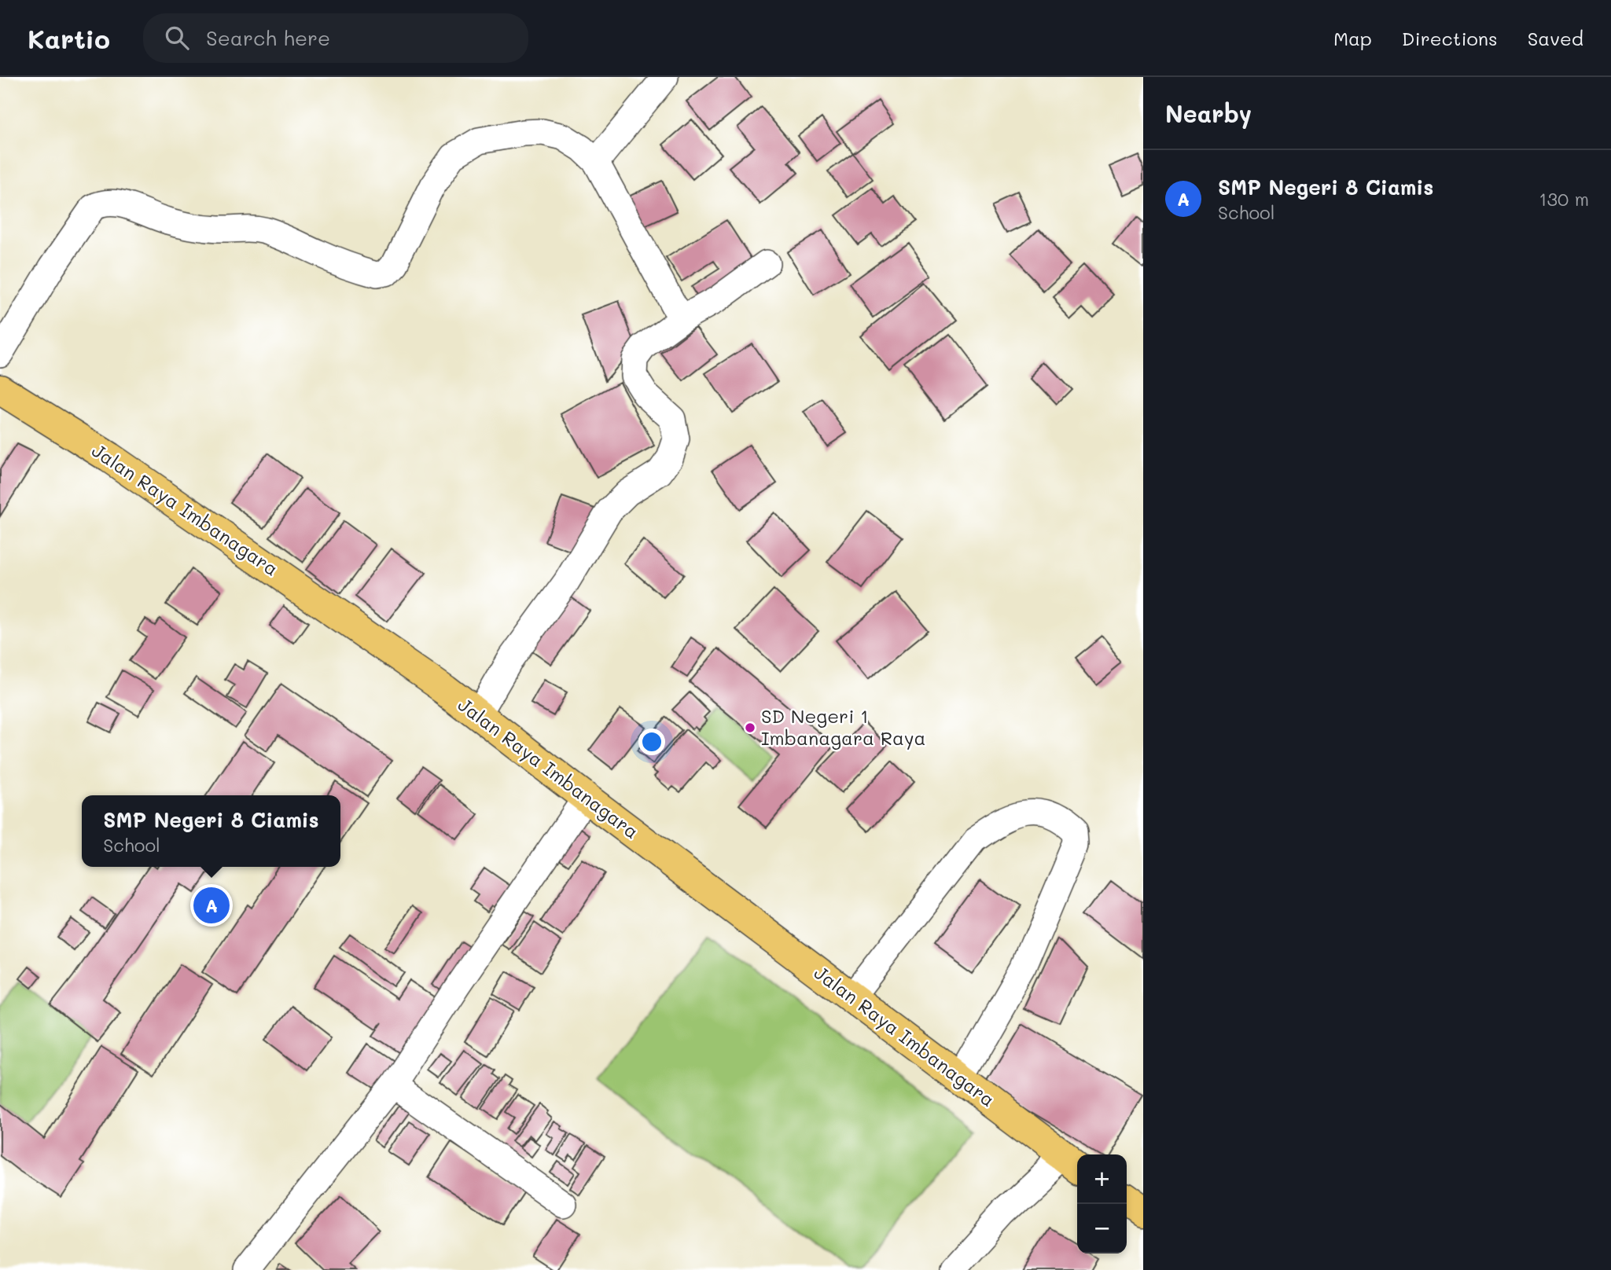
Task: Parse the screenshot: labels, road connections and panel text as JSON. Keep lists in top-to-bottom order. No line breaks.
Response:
{"streets":{"highway":["Jalan Raya Imbanagara"]},"places":["SD Negeri 1 Imbanagara Raya"],"page":{"header":"Kartio","search":"Search here","nav":["Map","Directions","Saved"],"heading":"Nearby","list":[{"mark":"A","name":"SMP Negeri 8 Ciamis","note":"School","value":"130 m"}],"popup":["SMP Negeri 8 Ciamis","School"],"pins":"A","map_buttons":["+","−"]}}
